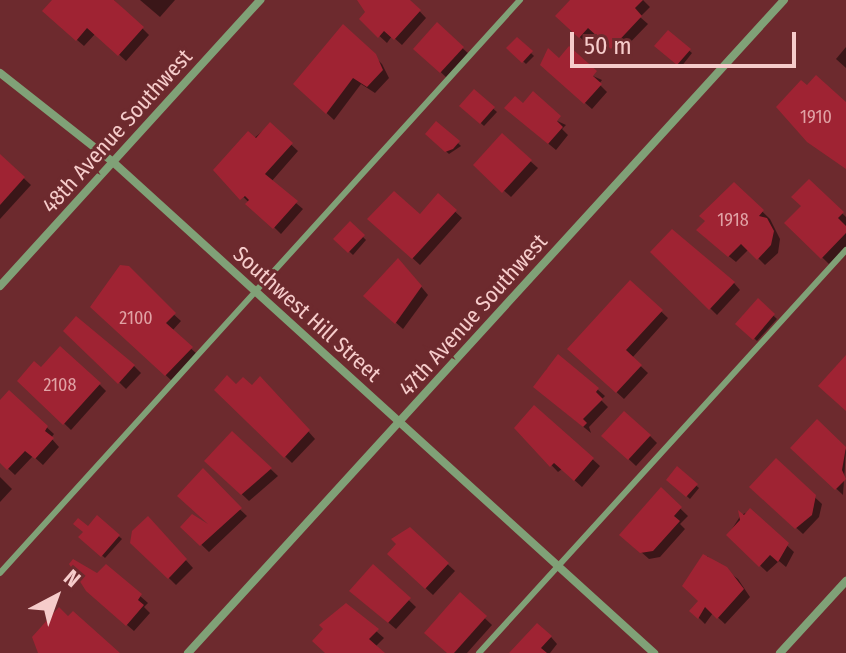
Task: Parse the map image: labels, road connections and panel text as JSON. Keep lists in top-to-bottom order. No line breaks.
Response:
{"streets":{"street":["48th Avenue Southwest","Southwest Hill Street","47th Avenue Southwest"]},"crossings":[["48th Avenue Southwest","Southwest Hill Street"],["Southwest Hill Street","47th Avenue Southwest"]],"house_numbers":["1910","1918","2100","2108"],"scale_bar":"50 m","north":"top right"}
